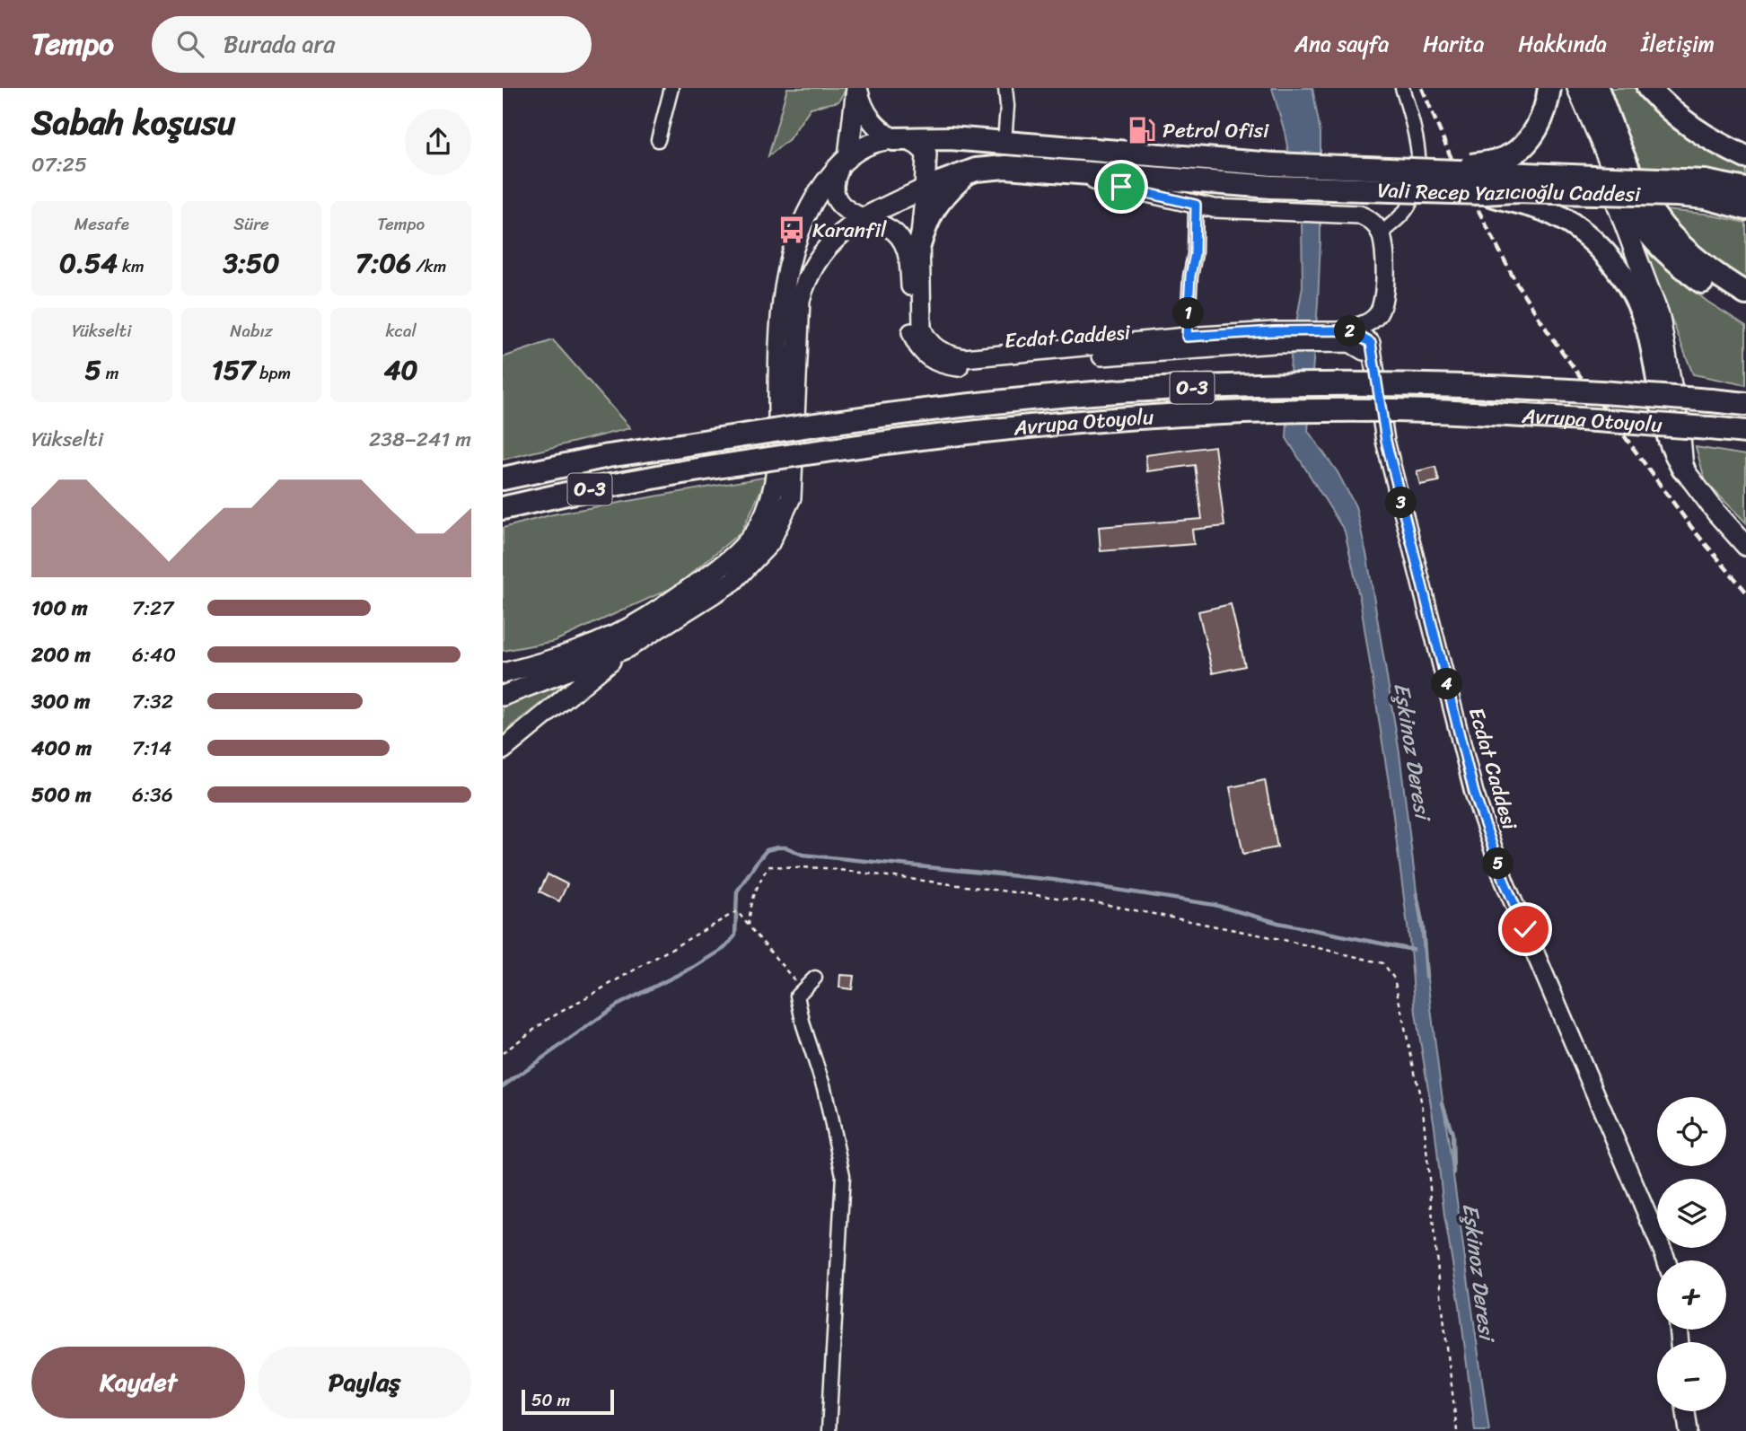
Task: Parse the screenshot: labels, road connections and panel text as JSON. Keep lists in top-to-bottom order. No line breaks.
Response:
{"streets":{"highway":["Vali Recep Yazıcıoğlu Caddesi","O-3","Avrupa Otoyolu"],"main road":["Ecdat Caddesi"]},"crossings":[["Vali Recep Yazıcıoğlu Caddesi","Ecdat Caddesi"]],"water":["Eşkinoz Deresi"],"places":{"fuel station":["Petrol Ofisi"],"bus stop":["Karanfil"]},"scale_bar":"50 m","page":{"header":"Tempo","search":"Burada ara","nav":["Ana sayfa","Harita","Hakkında","İletişim"],"heading":["Sabah koşusu","07:25"],"stats":[["Mesafe","0.54 km"],["Süre","3:50"],["Tempo","7:06 /km"],["Yükselti","5 m"],["Nabız","157 bpm"],["kcal","40"]],"pins":["1","2","3","4","5"],"chart":["Yükselti","238–241 m"],"list":[{"name":"100 m","note":"7:27"},{"name":"200 m","note":"6:40"},{"name":"300 m","note":"7:32"},{"name":"400 m","note":"7:14"},{"name":"500 m","note":"6:36"}],"map_buttons":["+","−"],"buttons":["Kaydet","Paylaş"],"scale":"50 m"}}
